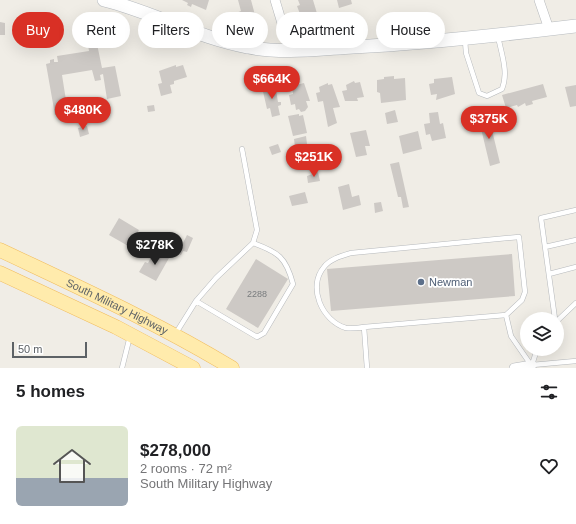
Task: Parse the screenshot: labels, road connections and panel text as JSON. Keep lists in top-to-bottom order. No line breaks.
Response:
{"streets":{"main road":["South Military Highway"]},"places":["Newman"],"house_numbers":["2288"],"scale_bar":"50 m","page":{"chip":["Buy","Rent","Filters","New","Apartment","House"],"price":["$664K","$480K","$375K","$251K","$278K"],"scale":"50 m","heading":"5 homes","list":[{"name":"$278,000","note":"2 rooms · 72 m² · South Military Highway"}]}}
